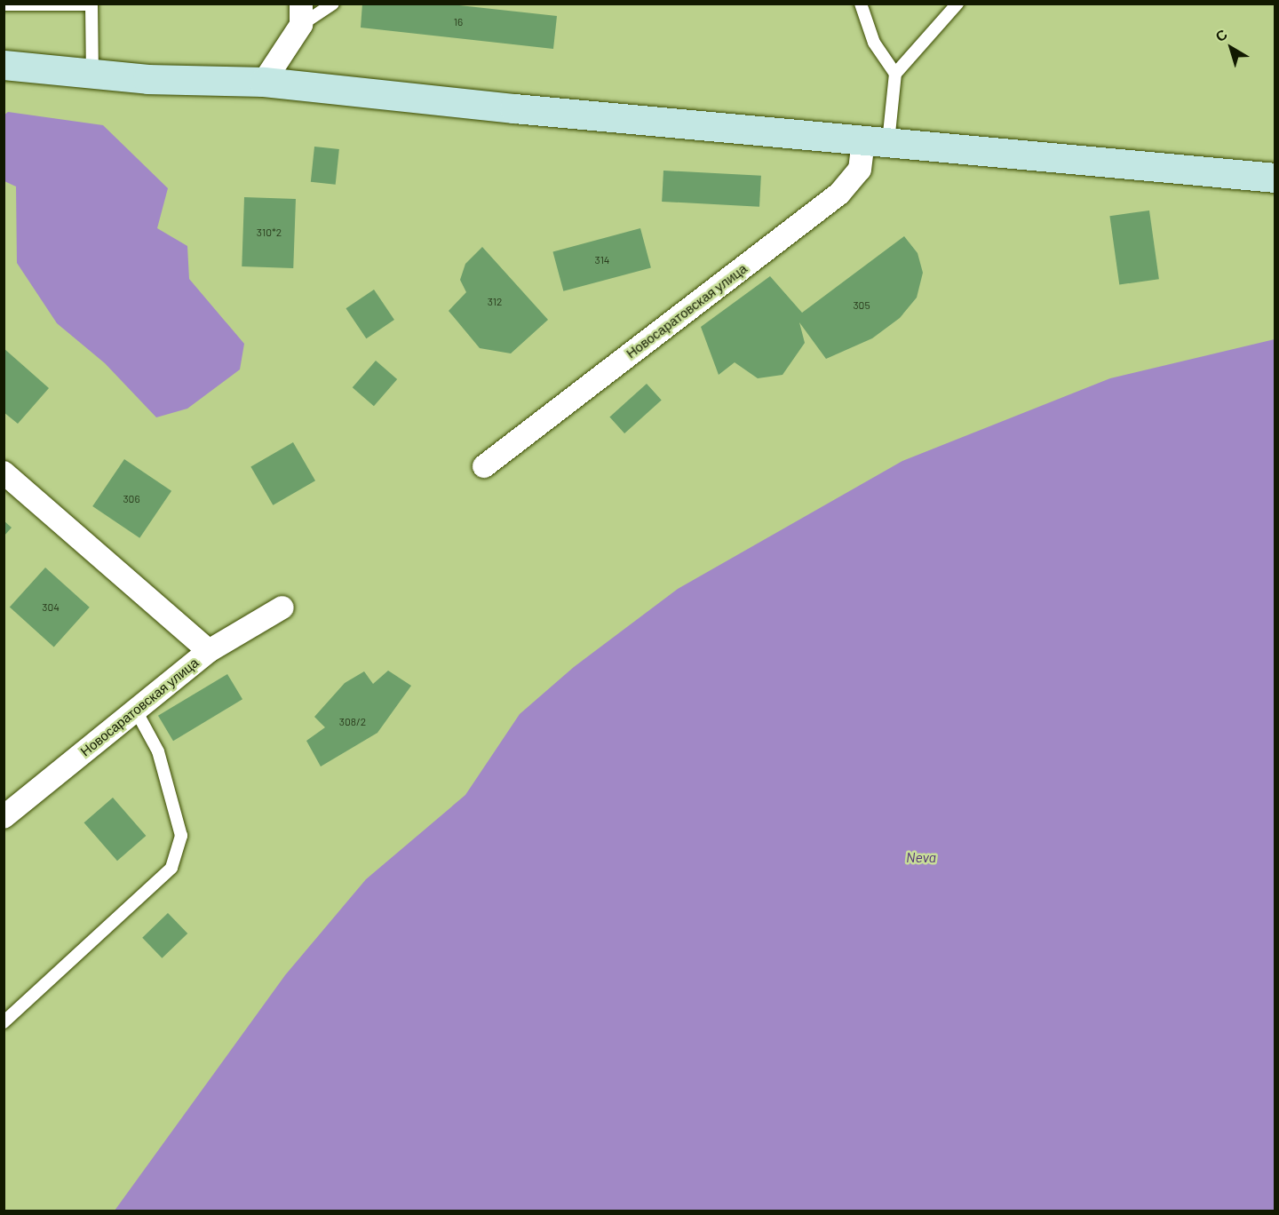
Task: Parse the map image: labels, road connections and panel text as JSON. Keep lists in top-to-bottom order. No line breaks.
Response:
{"streets":{"street":["Новосаратовская улица"]},"water":["Neva"],"house_numbers":["16","310*2","314","312","305","306","304","308/2"],"north":"top left"}
